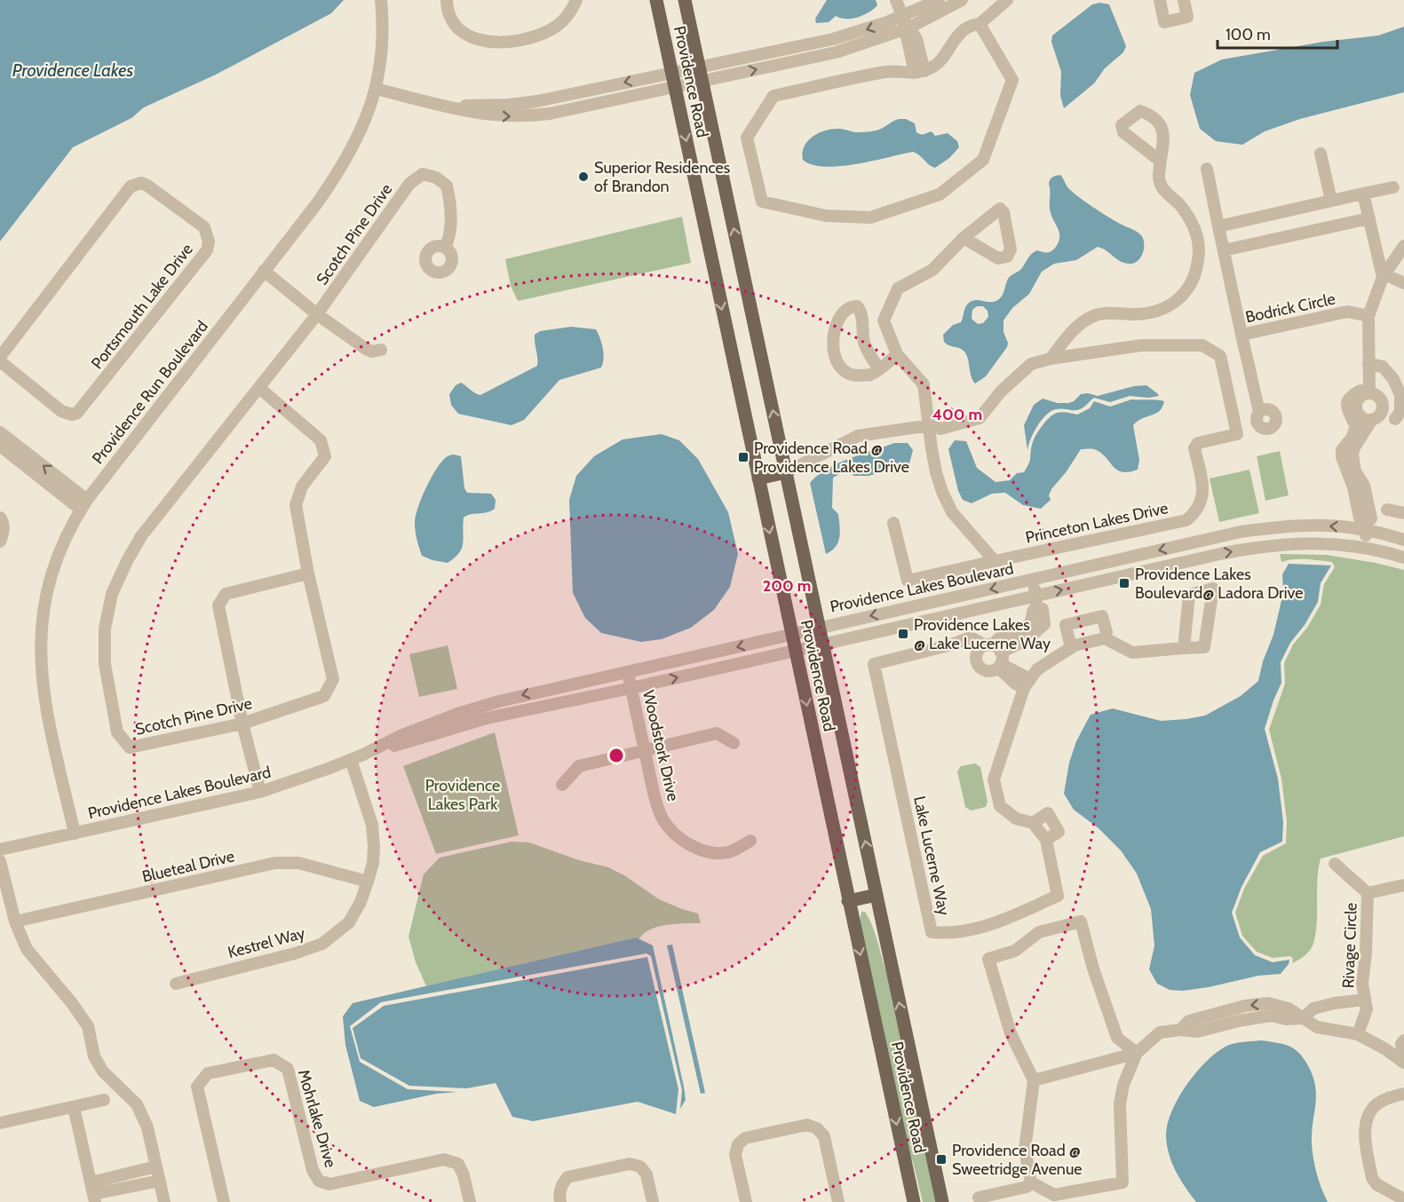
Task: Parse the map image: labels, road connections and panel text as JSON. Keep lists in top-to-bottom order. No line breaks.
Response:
{"streets":{"main road":["Providence Road"],"street":["Scotch Pine Drive","Portsmouth Lake Drive","Bodrick Circle","Providence Run Boulevard","Princeton Lakes Drive","Providence Lakes Boulevard","Woodstork Drive","Lake Lucerne Way","Blueteal Drive","Kestrel Way","Rivage Circle","Mohrlake Drive"]},"crossings":[["Providence Road","Princeton Lakes Drive"],["Providence Road","Providence Lakes Boulevard"],["Providence Run Boulevard","Providence Lakes Boulevard"],["Providence Lakes Boulevard","Woodstork Drive"],["Providence Lakes Boulevard","Kestrel Way"],["Blueteal Drive","Kestrel Way"]],"water":["Providence Lakes"],"parks":["Providence Lakes Park"],"places":{"other":["Superior Residences of Brandon"],"transit":["Providence Road @ Providence Lakes Drive","Providence Lakes Boulevard@ Ladora Drive","Providence Lakes @ Lake Lucerne Way","Providence Road @ Sweetridge Avenue"]},"scale_bar":"100 m","rings":["400 m","200 m"]}
